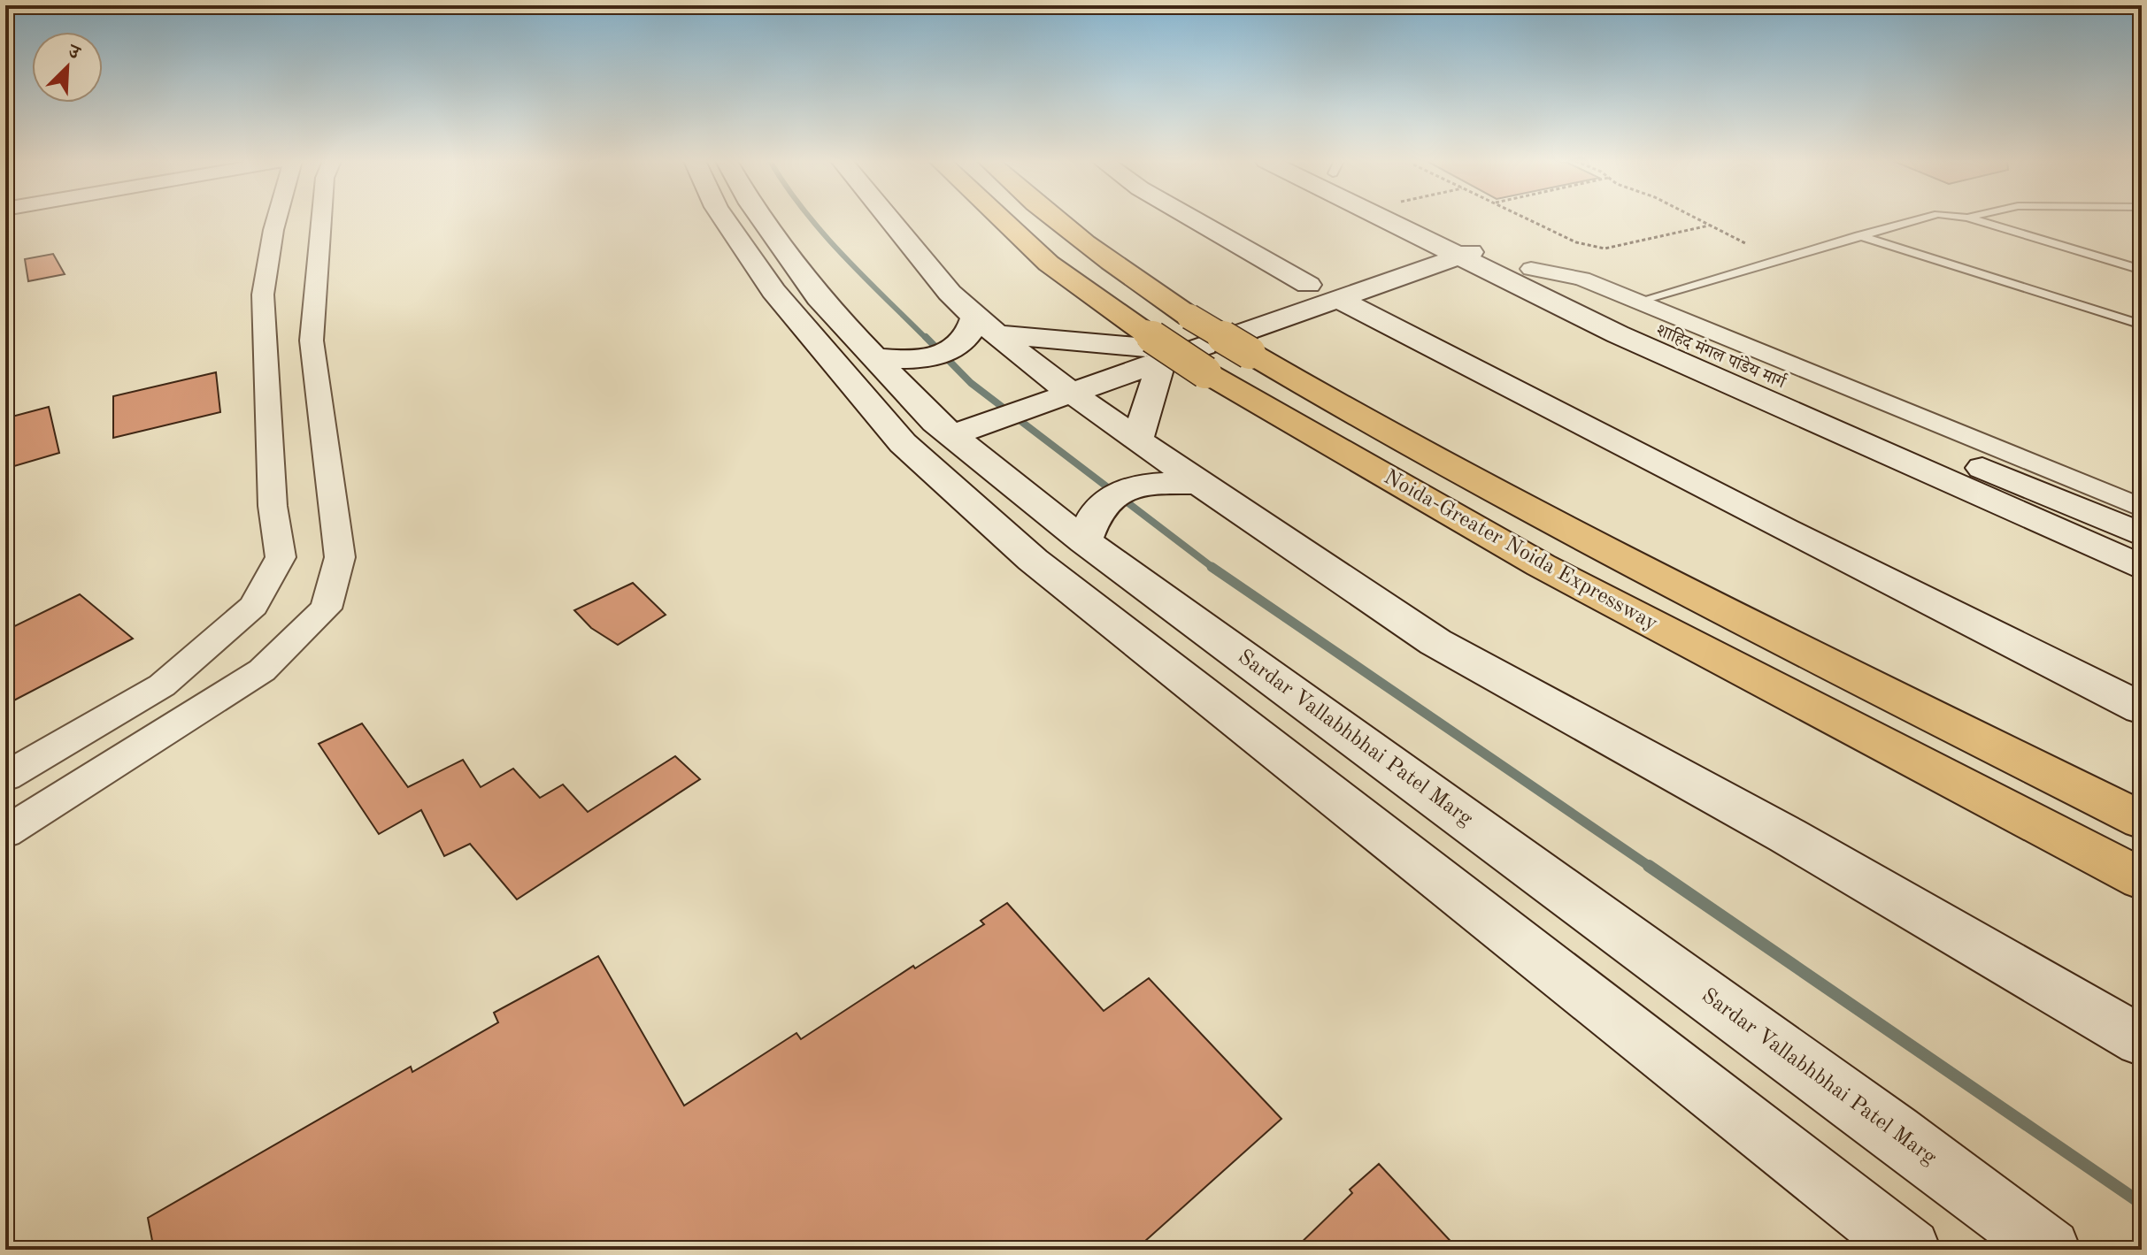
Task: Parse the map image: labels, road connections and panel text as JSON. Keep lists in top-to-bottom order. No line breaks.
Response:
{"streets":{"highway":["Noida-Greater Noida Expressway"],"street":["शाहिद मंगल पांडेय मार्ग","Sardar Vallabhbhai Patel Marg"]},"north":"top right"}
